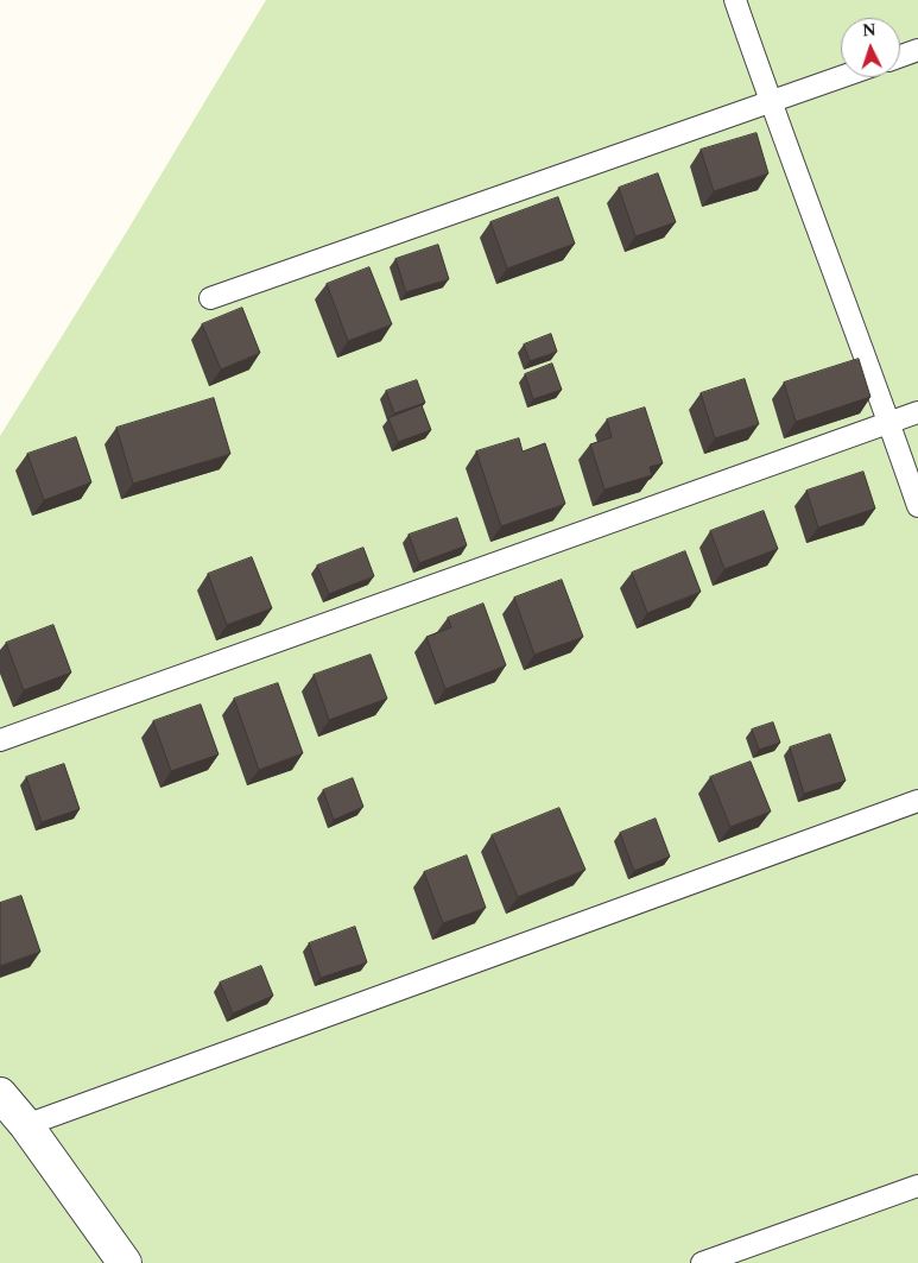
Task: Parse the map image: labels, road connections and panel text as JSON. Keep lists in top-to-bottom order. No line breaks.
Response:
{"north":"top"}
